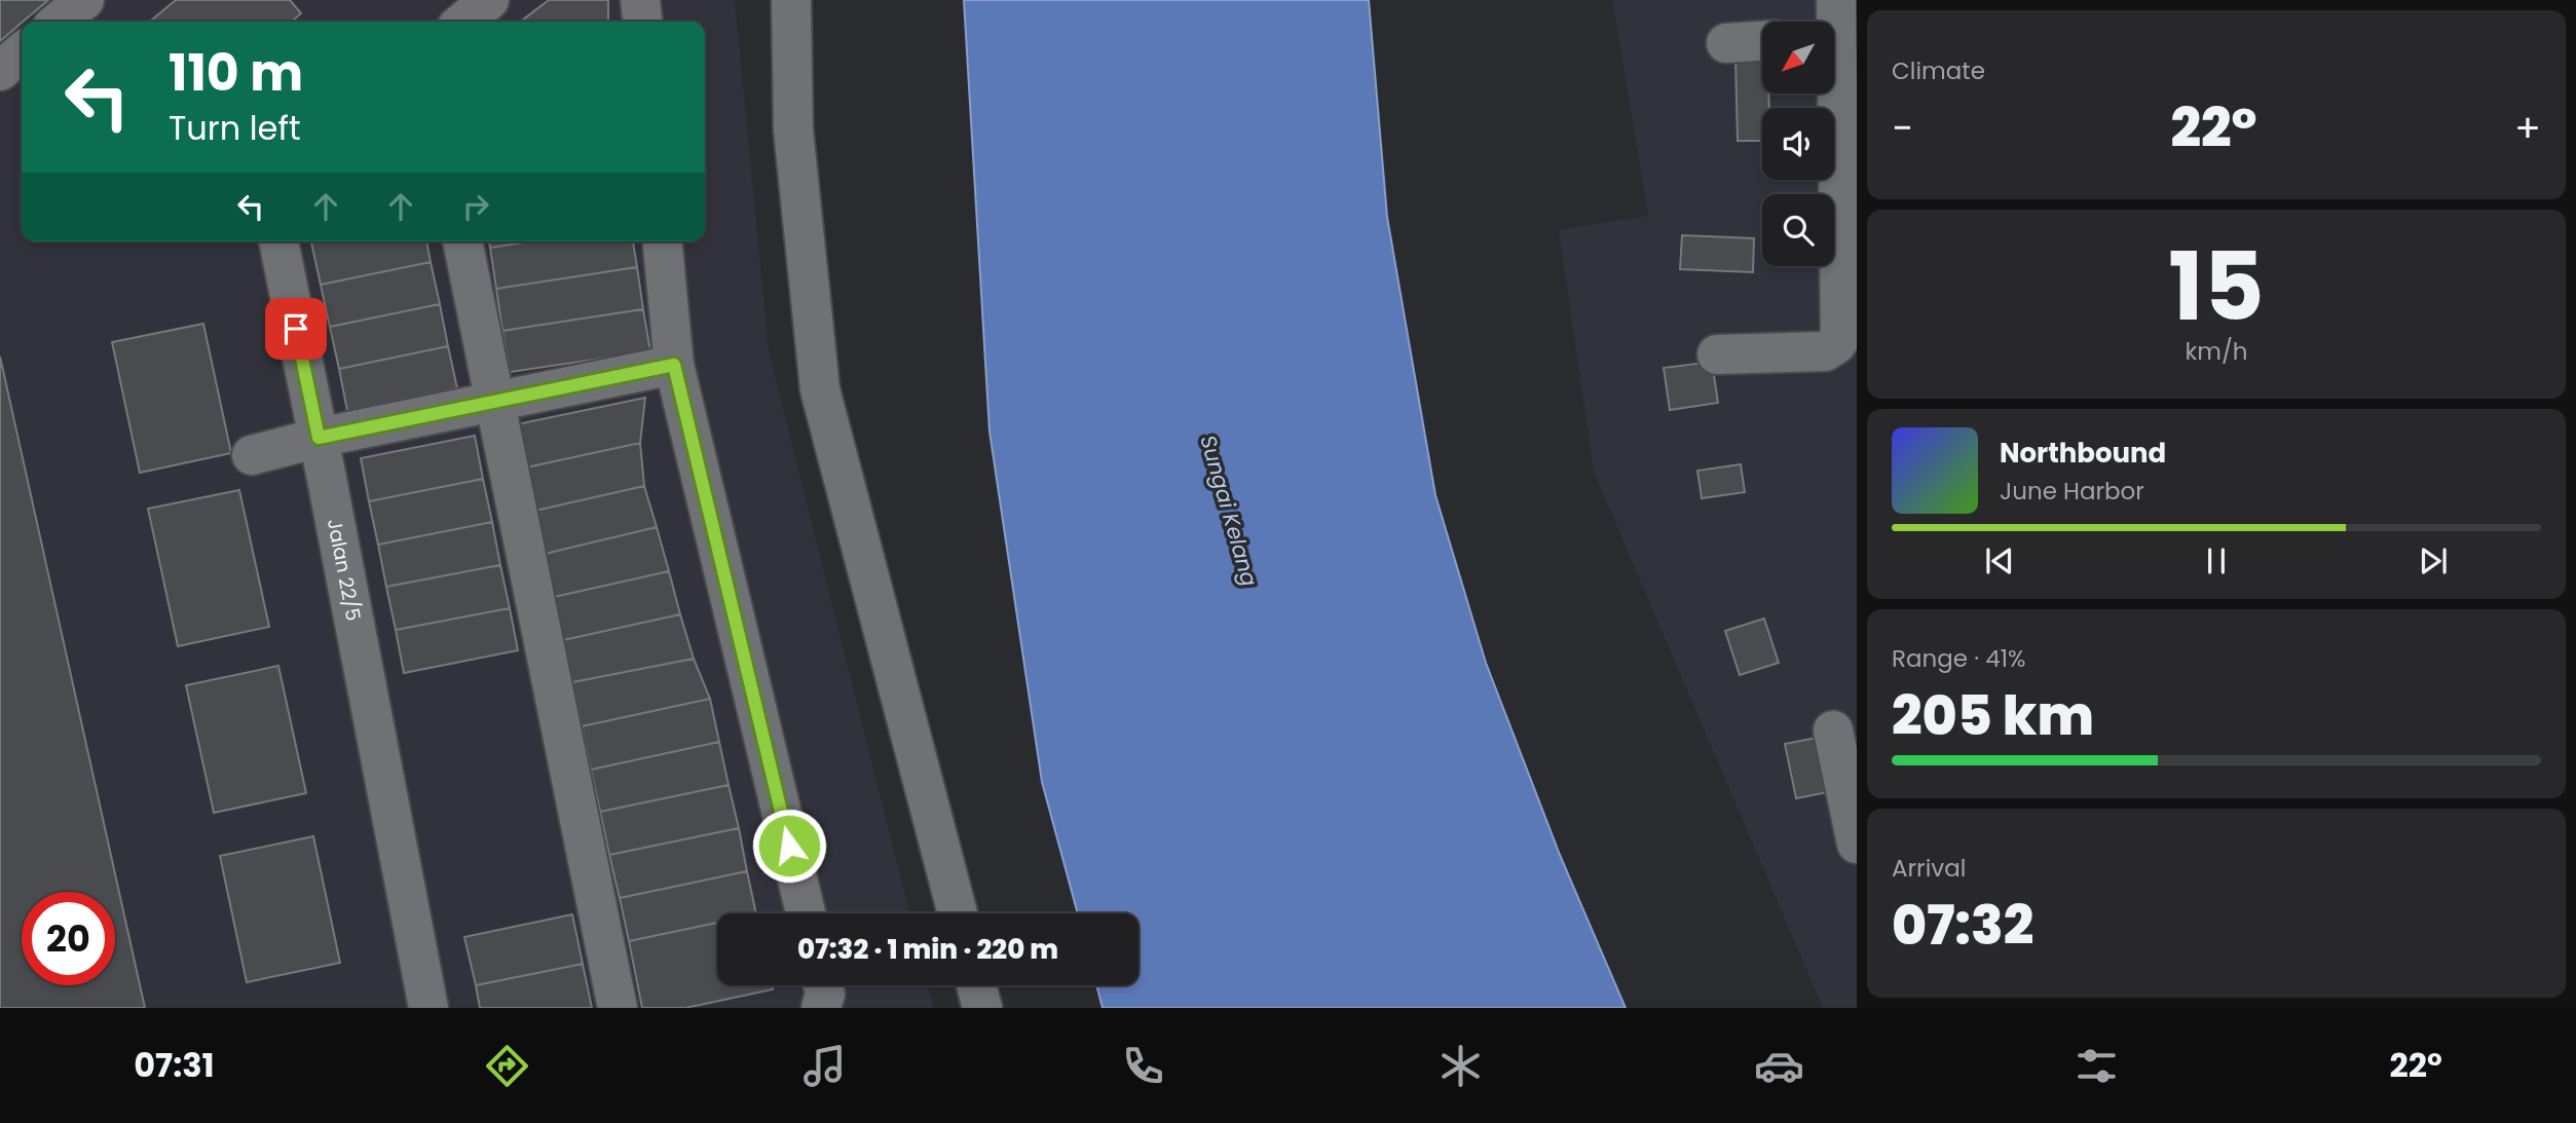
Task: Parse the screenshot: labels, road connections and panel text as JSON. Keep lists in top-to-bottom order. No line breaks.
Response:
{"streets":{"lane":["Jalan 22/5"]},"water":["Sungai Kelang"],"north":"bottom left","page":{"tile":["Climate",["15","km/h"],["Range · 41%","205 km"],["Arrival","07:32"]],"turn":["110 m","Turn left"],"heat":["−","22°","+"],"song":["Northbound","June Harbor"],"limit":"20","trip":"07:32 · 1 min · 220 m","tabs":["07:31","22°"]}}
